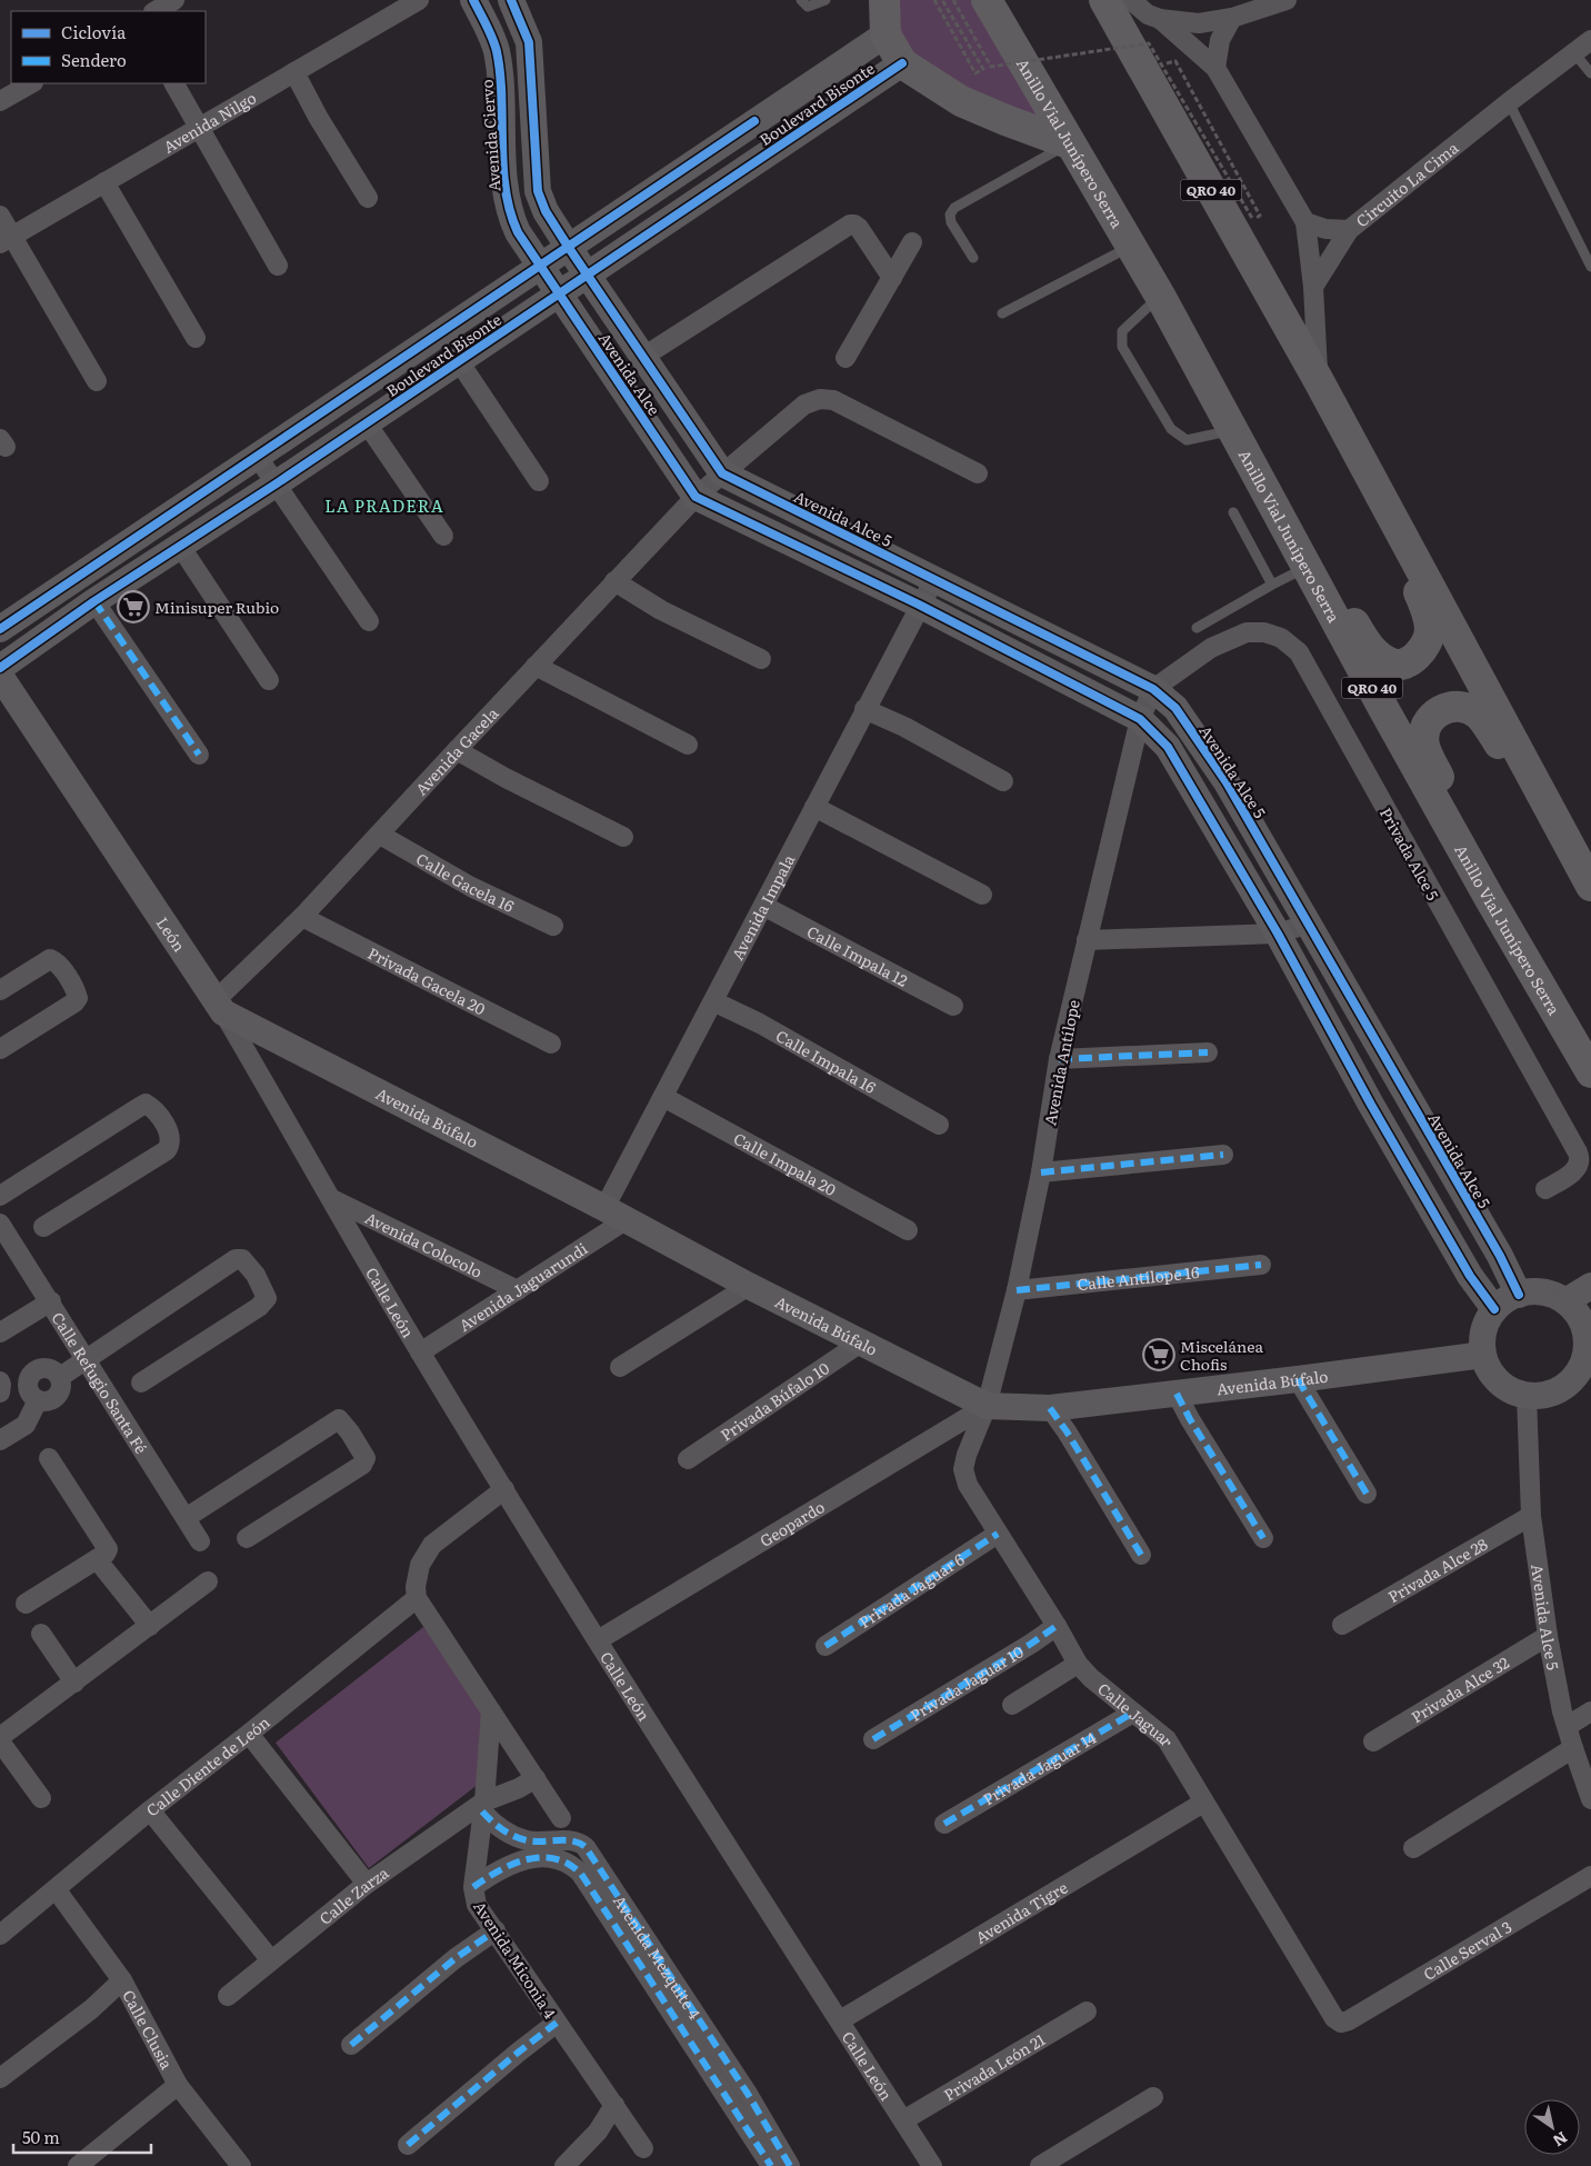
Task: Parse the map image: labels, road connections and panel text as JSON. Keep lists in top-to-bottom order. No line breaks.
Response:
{"streets":{"highway":["Anillo Vial Junípero Serra","QRO 40"],"street":["Boulevard Bisonte","Avenida Nilgo","Avenida Ciervo","Circuito La Cima","Avenida Alce","Avenida Alce 5","Avenida Gacela","Privada Alce 5","Calle Gacela 16","Avenida Impala","León","Calle Impala 12","Privada Gacela 20","Calle Impala 16","Avenida Antílope","Avenida Búfalo","Calle Impala 20","Avenida Colocolo","Calle Antílope 16","Avenida Jaguarundi","Calle León","Calle Refugio Santa Fé","Privada Búfalo 10","Geopardo","Privada Alce 28","Privada Jaguar 6","Privada Jaguar 10","Privada Alce 32","Calle Jaguar","Calle Diente de León","Privada Jaguar 14","Calle Zarza","Avenida Tigre","Calle Serval 3","Avenida Mezquite 4","Avenida Miconia 4","Calle Clusia","Privada León 21"]},"crossings":[["Boulevard Bisonte","Avenida Ciervo"],["Boulevard Bisonte","Avenida Alce"],["Avenida Ciervo","Avenida Alce"],["Avenida Alce","Avenida Alce 5"],["Avenida Alce","Avenida Gacela"],["Avenida Alce 5","Avenida Gacela"],["Avenida Alce 5","Privada Alce 5"],["Avenida Alce 5","Avenida Impala"],["Avenida Alce 5","Avenida Antílope"],["Avenida Alce 5","Avenida Búfalo"],["Avenida Alce 5","Privada Alce 28"],["Avenida Alce 5","Privada Alce 32"],["Avenida Gacela","Calle Gacela 16"],["Avenida Gacela","León"],["Avenida Gacela","Privada Gacela 20"],["Avenida Gacela","Avenida Búfalo"],["Privada Alce 5","Avenida Antílope"],["Avenida Impala","Calle Impala 12"],["Avenida Impala","Calle Impala 16"],["Avenida Impala","Avenida Búfalo"],["Avenida Impala","Calle Impala 20"],["Avenida Impala","Avenida Jaguarundi"],["León","Avenida Búfalo"],["León","Avenida Colocolo"],["León","Calle León"],["Avenida Antílope","Avenida Búfalo"],["Avenida Antílope","Calle Antílope 16"],["Avenida Antílope","Geopardo"],["Avenida Antílope","Calle Jaguar"],["Avenida Búfalo","Avenida Jaguarundi"],["Avenida Búfalo","Privada Búfalo 10"],["Avenida Búfalo","Geopardo"],["Avenida Búfalo","Calle Jaguar"],["Avenida Colocolo","Avenida Jaguarundi"],["Avenida Colocolo","Calle León"],["Avenida Jaguarundi","Calle León"],["Calle León","Geopardo"],["Calle León","Avenida Tigre"],["Calle León","Privada León 21"],["Geopardo","Calle Jaguar"],["Privada Jaguar 6","Calle Jaguar"],["Privada Jaguar 10","Calle Jaguar"],["Calle Jaguar","Privada Jaguar 14"],["Calle Jaguar","Avenida Tigre"],["Calle Jaguar","Calle Serval 3"],["Calle Diente de León","Calle Clusia"],["Calle Zarza","Avenida Mezquite 4"],["Calle Zarza","Avenida Miconia 4"],["Avenida Mezquite 4","Avenida Miconia 4"]],"districts":["LA PRADERA"],"places":{"supermarket":["Minisuper Rubio","Miscelánea Chofis"]},"legend":["Ciclovía","Sendero"],"scale_bar":"50 m","north":"bottom right"}
